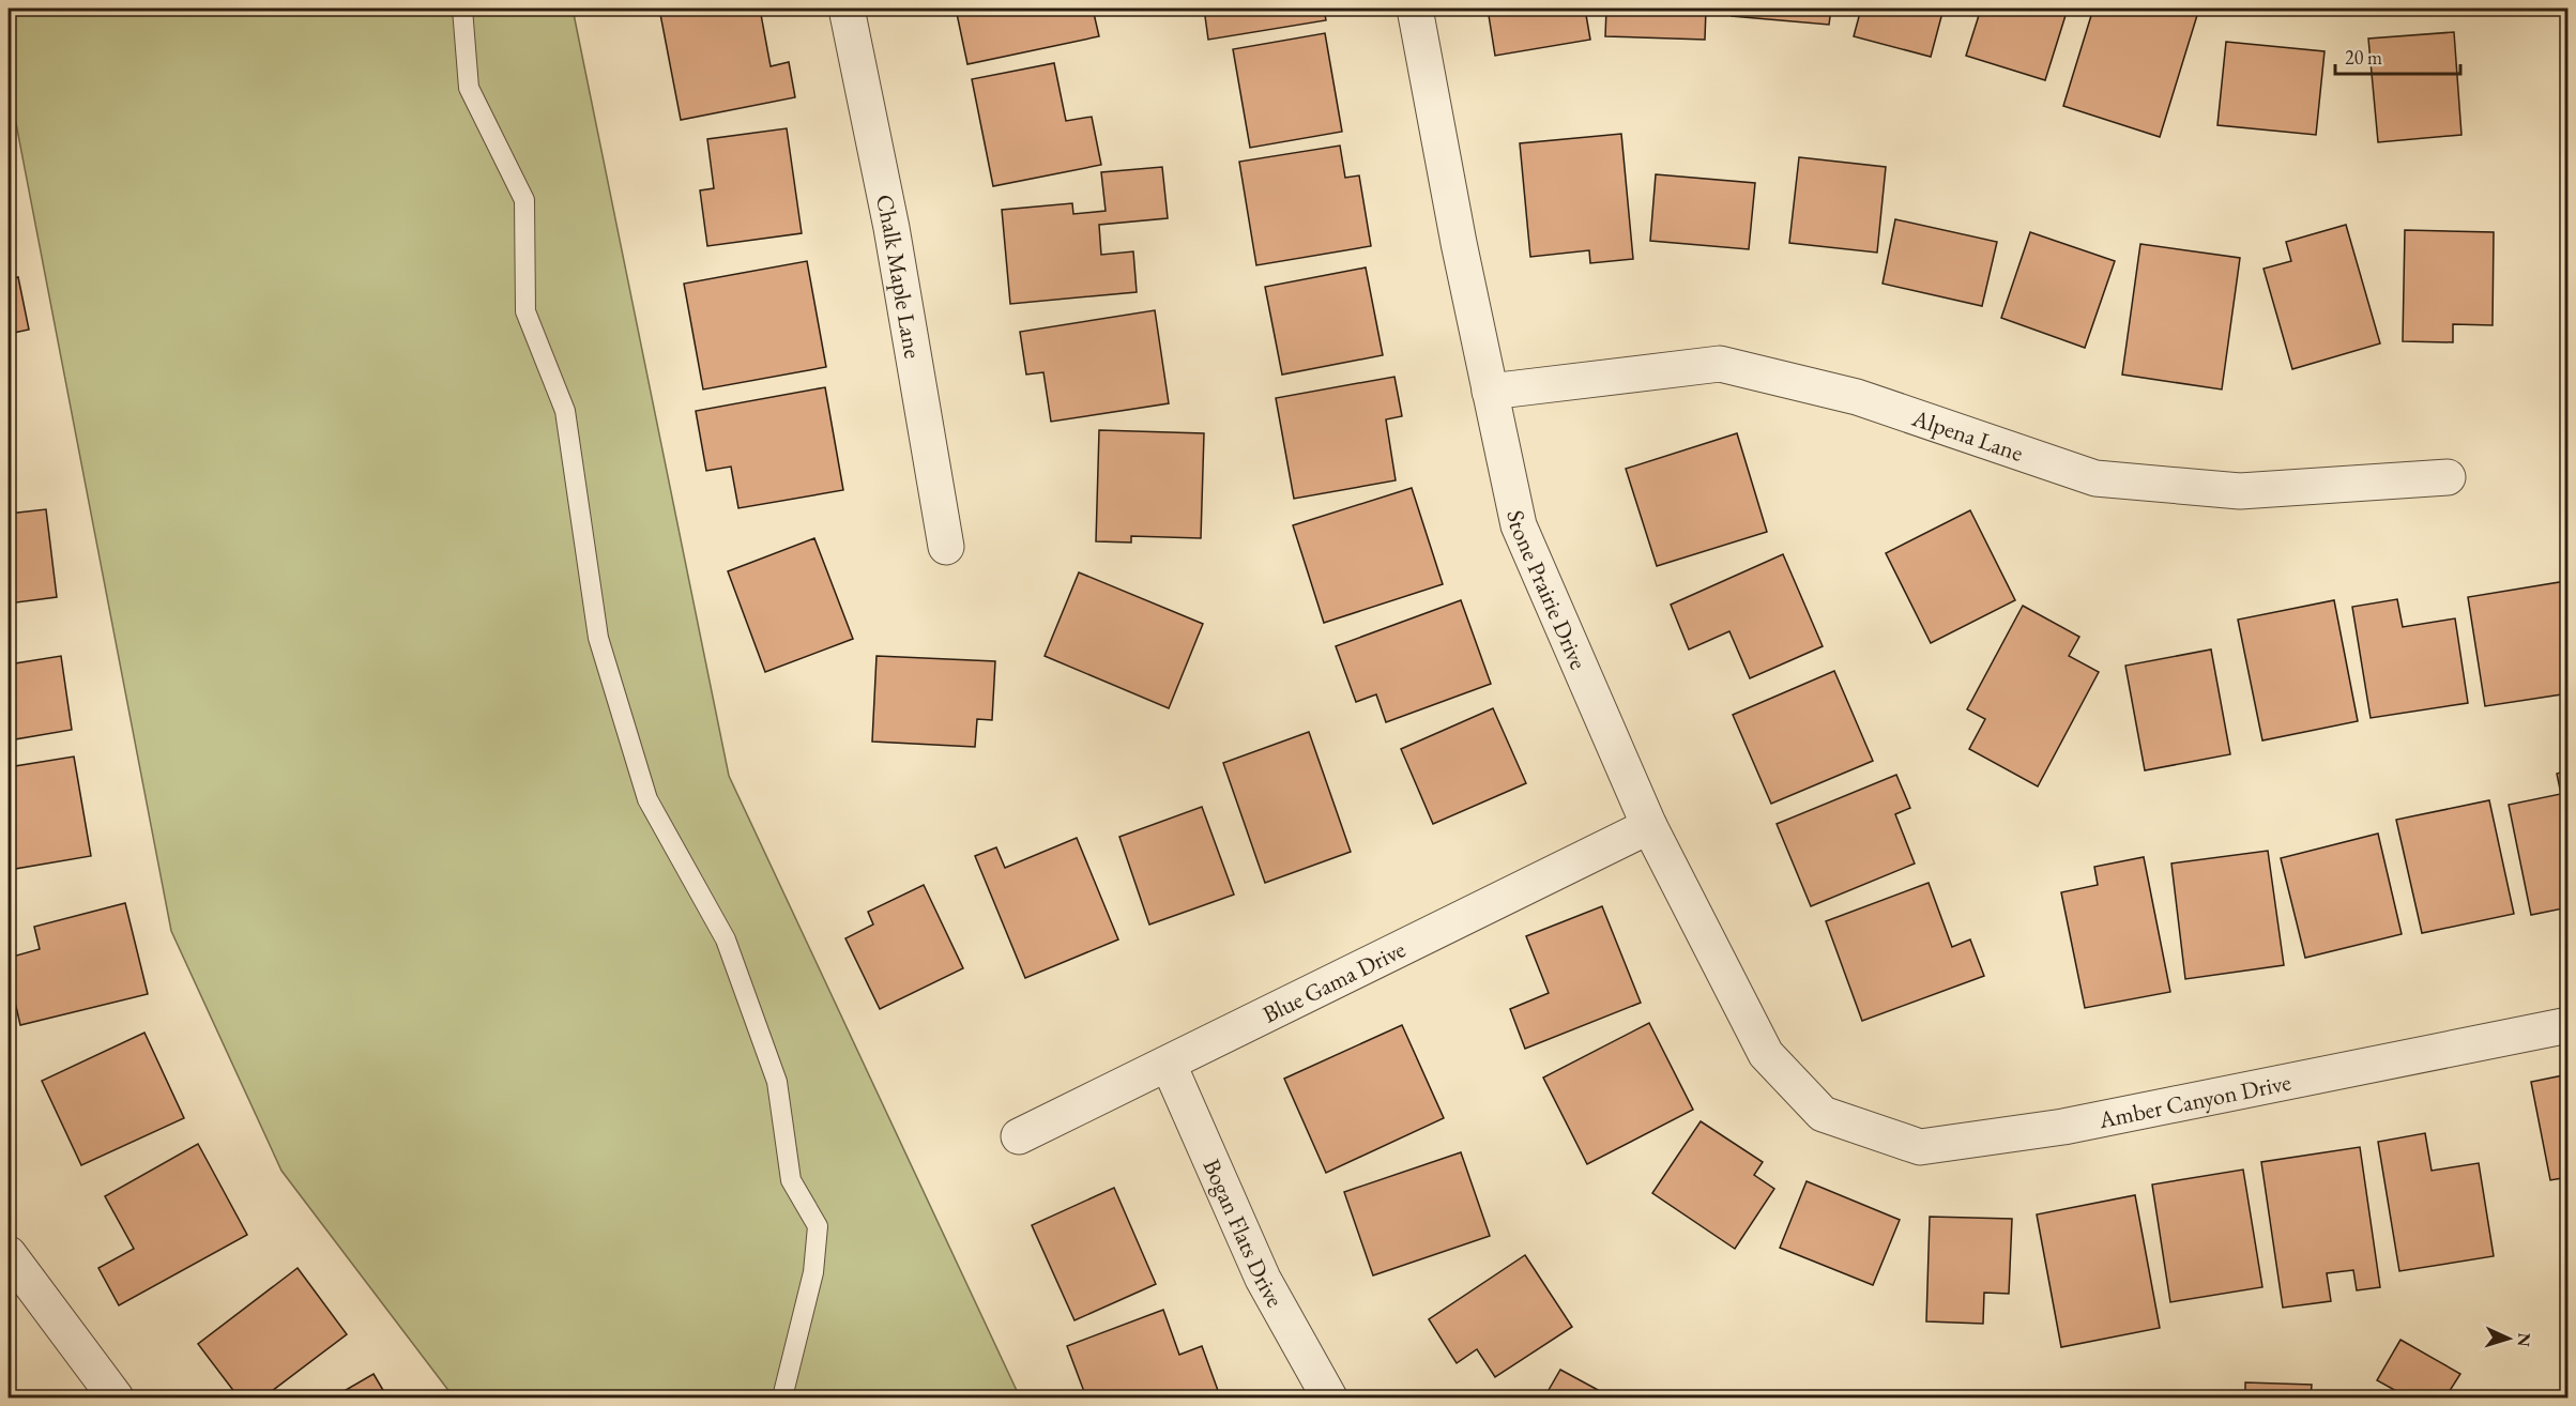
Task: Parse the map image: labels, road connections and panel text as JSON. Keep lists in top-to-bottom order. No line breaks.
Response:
{"streets":{"street":["Chalk Maple Lane","Alpena Lane","Stone Prairie Drive","Blue Gama Drive","Amber Canyon Drive","Bogan Flats Drive"]},"crossings":[["Alpena Lane","Stone Prairie Drive"],["Stone Prairie Drive","Blue Gama Drive"],["Stone Prairie Drive","Amber Canyon Drive"],["Blue Gama Drive","Bogan Flats Drive"]],"scale_bar":"20 m","north":"right"}
